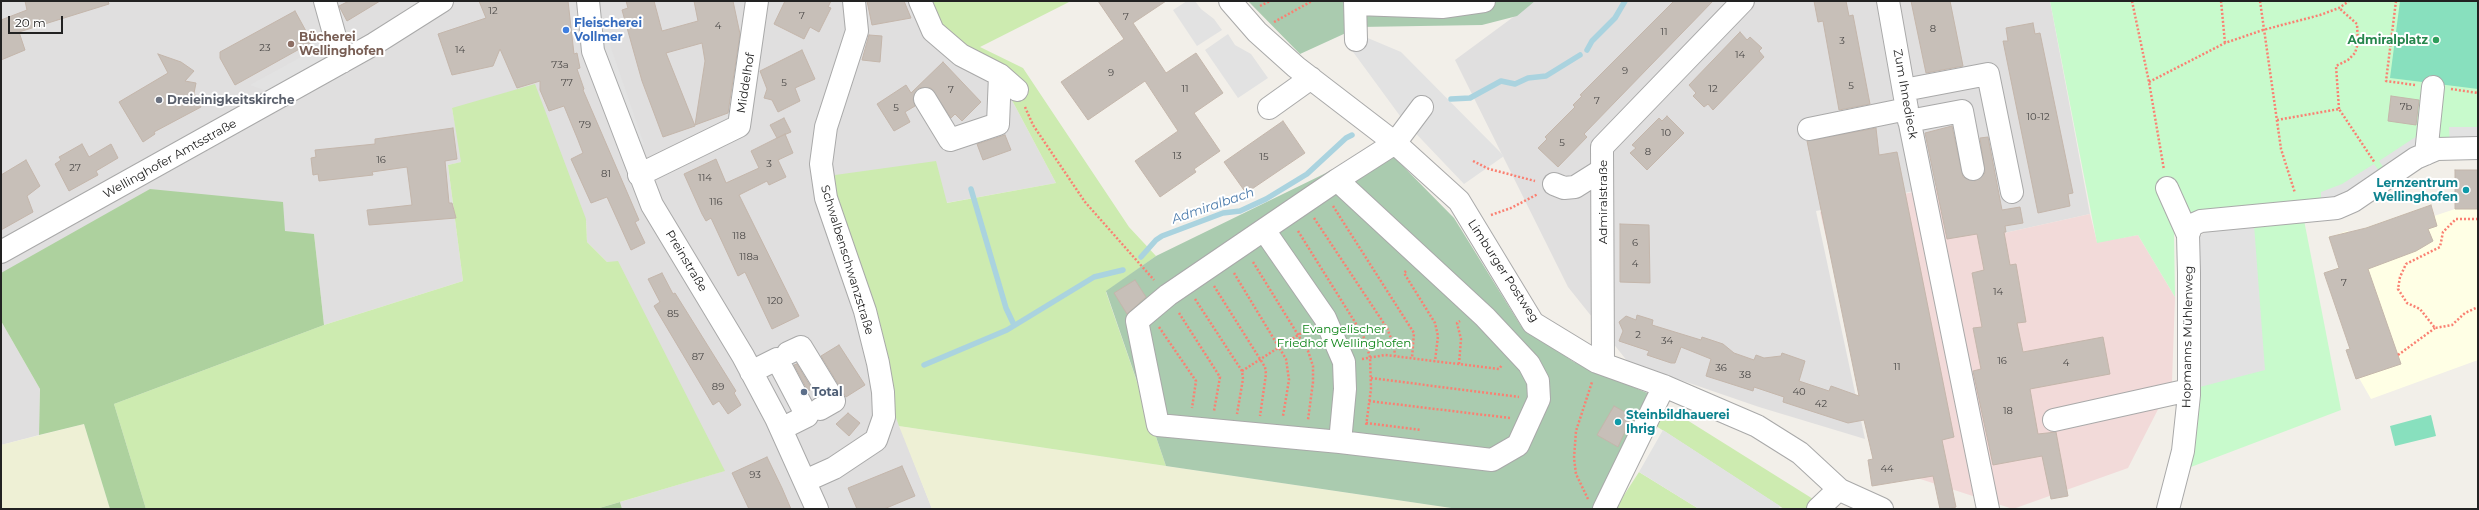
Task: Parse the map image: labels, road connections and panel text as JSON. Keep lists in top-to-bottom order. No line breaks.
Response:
{"streets":{"street":["Middelhof","Zum Ihnedieck","Wellinghofer Amtsstraße","Admiralstraße","Schwalbenschwanzstraße","Preinstraße","Limburger Postweg","Hopmanns Mühlenweg"]},"crossings":[["Middelhof","Preinstraße"],["Admiralstraße","Limburger Postweg"],["Schwalbenschwanzstraße","Preinstraße"]],"water":["Admiralbach"],"parks":["Evangelischer Friedhof Wellinghofen"],"places":["Fleischerei Vollmer","Admiralplatz","Bücherei Wellinghofen","Dreieinigkeitskirche","Lernzentrum Wellinghofen","Total","Steinbildhauerei Ihrig"],"house_numbers":["12","7","7","4","8","11","3","23","14","14","73a","9","9","77","5","5","11","12","7","7","7b","5","10-12","79","10","5","8","13","15","16","3","27","81","114","116","118","6","118a","4","7","14","120","85","2","34","87","16","4","11","36","38","89","40","42","18","44","93"],"scale_bar":"20 m"}
